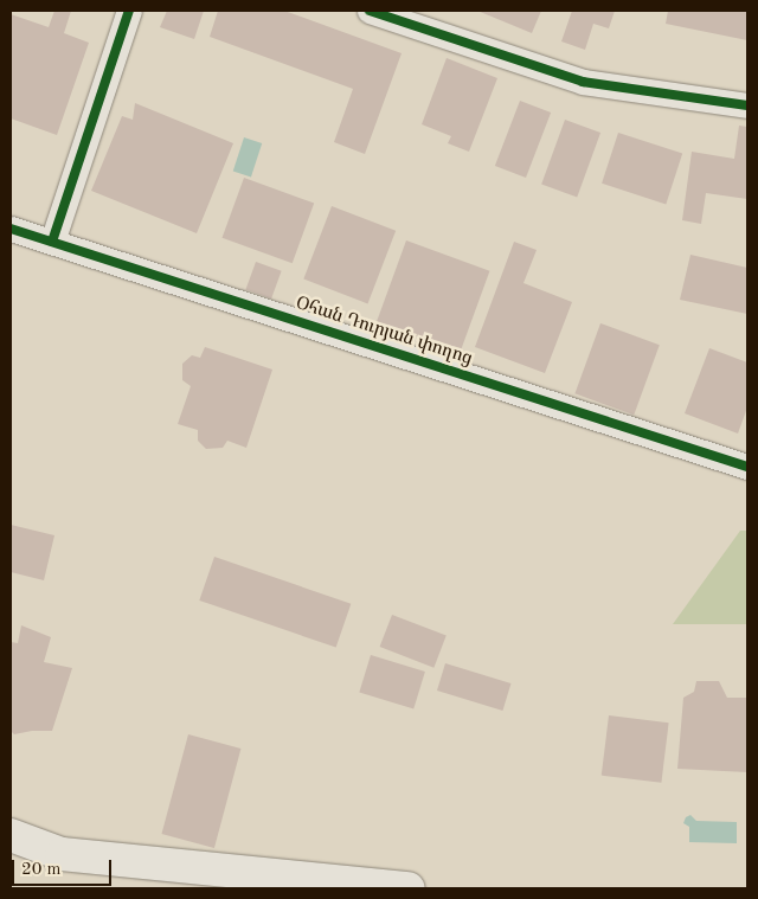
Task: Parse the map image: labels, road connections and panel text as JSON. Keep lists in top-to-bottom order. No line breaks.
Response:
{"streets":{"street":["Օհան Դուրյան փողոց"]},"scale_bar":"20 m"}
